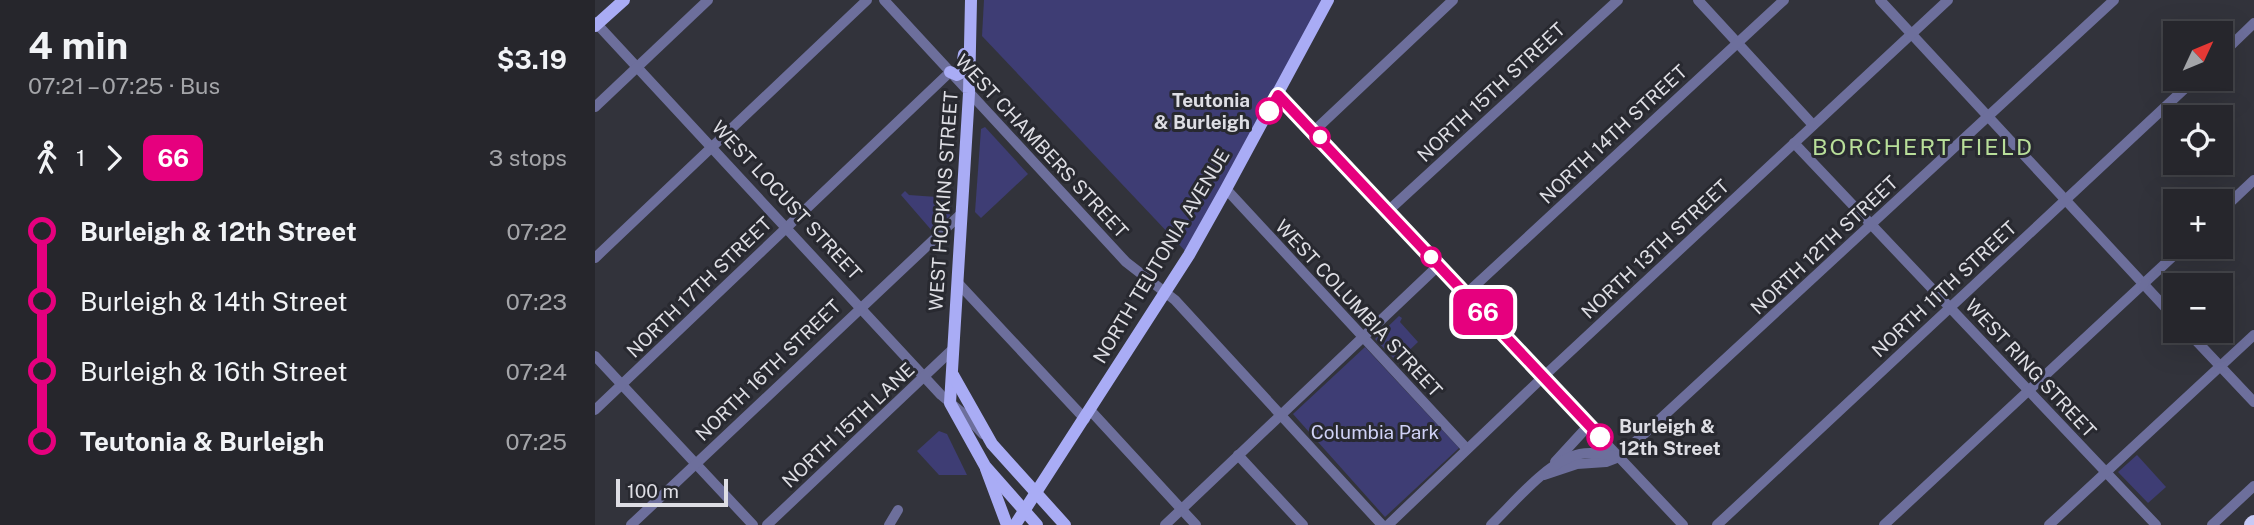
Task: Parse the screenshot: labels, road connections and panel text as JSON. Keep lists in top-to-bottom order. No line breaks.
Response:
{"streets":{"main road":["WEST LOCUST STREET","WEST HOPKINS STREET","NORTH TEUTONIA AVENUE"],"street":["NORTH 15TH STREET","NORTH 14TH STREET","WEST CHAMBERS STREET","NORTH 12TH STREET","NORTH 13TH STREET","NORTH 17TH STREET","NORTH 11TH STREET","WEST COLUMBIA STREET","WEST RING STREET","NORTH 16TH STREET","NORTH 15TH LANE"]},"crossings":[["WEST CHAMBERS STREET","WEST HOPKINS STREET"],["WEST CHAMBERS STREET","NORTH TEUTONIA AVENUE"],["WEST CHAMBERS STREET","NORTH 17TH STREET"],["WEST LOCUST STREET","WEST HOPKINS STREET"],["WEST LOCUST STREET","NORTH TEUTONIA AVENUE"],["WEST LOCUST STREET","NORTH 17TH STREET"],["WEST LOCUST STREET","NORTH 16TH STREET"],["WEST LOCUST STREET","NORTH 15TH LANE"],["WEST HOPKINS STREET","NORTH 16TH STREET"],["WEST HOPKINS STREET","NORTH 15TH LANE"],["NORTH 12TH STREET","WEST RING STREET"],["NORTH 13TH STREET","WEST COLUMBIA STREET"],["NORTH 13TH STREET","WEST RING STREET"],["NORTH TEUTONIA AVENUE","WEST COLUMBIA STREET"],["NORTH 11TH STREET","WEST RING STREET"]],"districts":["BORCHERT FIELD"],"parks":["Columbia Park"],"places":["Teutonia & Burleigh","Burleigh & 12th Street"],"lines":["bus line 66"],"scale_bar":"100 m","north":"top right","page":{"heading":["4 min","07:21 – 07:25 · Bus","$3.19"],"on_map":"66","map_buttons":["+","−"],"legs":["1","66","3 stops"],"list":[{"name":"Burleigh & 12th Street","value":"07:22"},{"name":"Burleigh & 14th Street","value":"07:23"},{"name":"Burleigh & 16th Street","value":"07:24"},{"name":"Teutonia & Burleigh","value":"07:25"}],"scale":"100 m"}}
